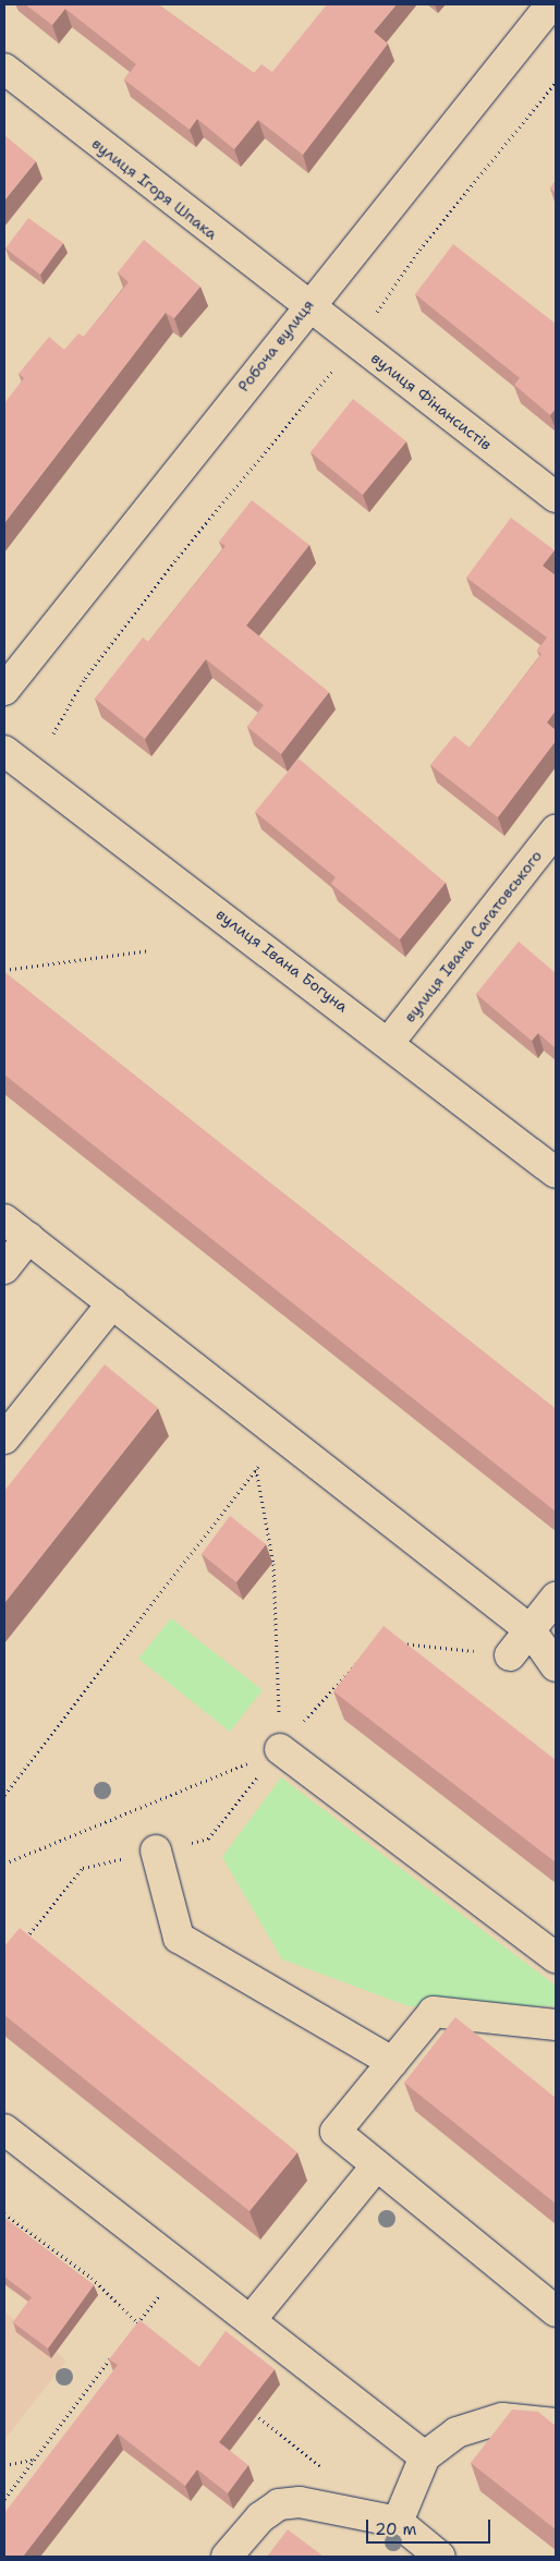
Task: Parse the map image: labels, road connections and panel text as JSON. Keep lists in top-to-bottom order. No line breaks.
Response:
{"streets":{"street":["вулиця Ігоря Шпака","Робоча вулиця","вулиця Фінансистів","вулиця Івана Сагатовського","вулиця Івана Богуна"]},"crossings":[["вулиця Ігоря Шпака","Робоча вулиця"],["вулиця Ігоря Шпака","вулиця Фінансистів"],["Робоча вулиця","вулиця Фінансистів"],["вулиця Івана Сагатовського","вулиця Івана Богуна"]],"scale_bar":"20 m"}
